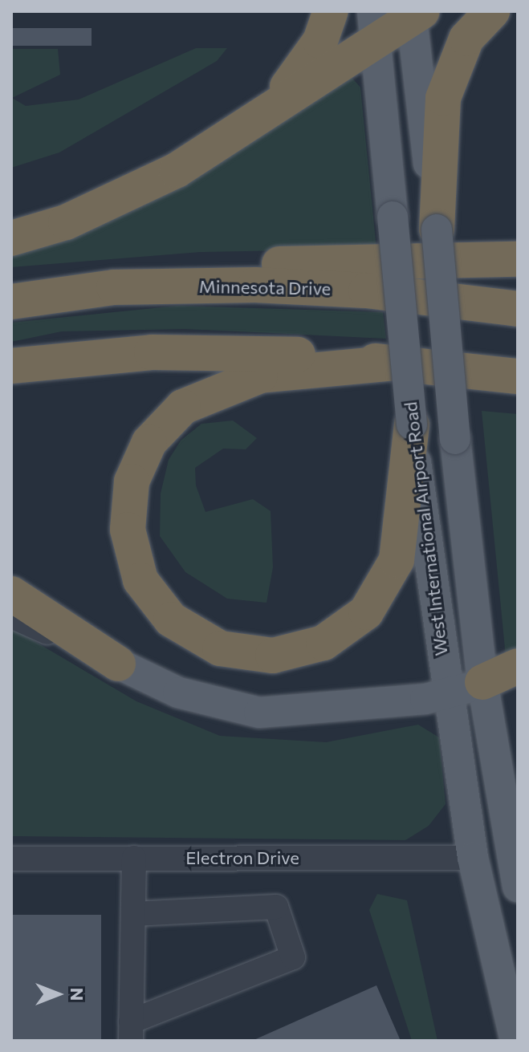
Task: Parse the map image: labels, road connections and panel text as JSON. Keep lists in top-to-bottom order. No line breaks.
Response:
{"streets":{"highway":["Minnesota Drive"],"main road":["West International Airport Road"],"street":["Electron Drive"]},"crossings":[["West International Airport Road","Electron Drive"]],"north":"right"}
